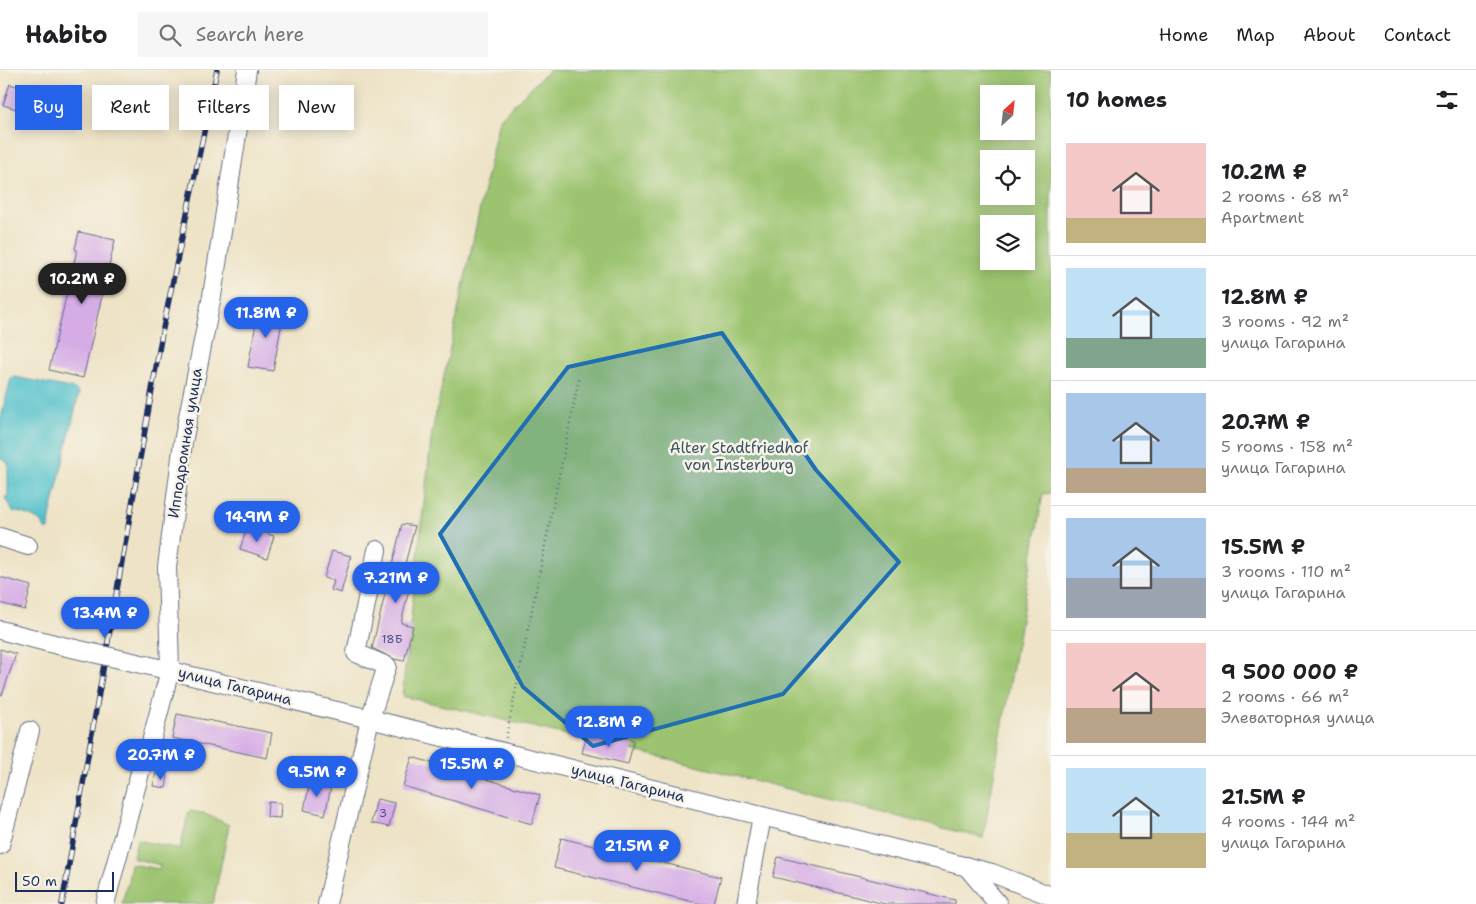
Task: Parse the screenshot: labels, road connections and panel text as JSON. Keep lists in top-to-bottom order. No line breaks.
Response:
{"streets":{"street":["Ипподромная улица","улица Гагарина"]},"crossings":[["Ипподромная улица","улица Гагарина"]],"parks":["Alter Stadtfriedhof von Insterburg"],"house_numbers":["18Б","3"],"scale_bar":"50 m","north":"top right","page":{"header":"Habito","search":"Search here","nav":["Home","Map","About","Contact"],"heading":"10 homes","chip":["Buy","Rent","Filters","New"],"list":[{"name":"10.2M ₽","note":"2 rooms · 68 m² · Apartment"},{"name":"12.8M ₽","note":"3 rooms · 92 m² · улица Гагарина"},{"name":"20.7M ₽","note":"5 rooms · 158 m² · улица Гагарина"},{"name":"15.5M ₽","note":"3 rooms · 110 m² · улица Гагарина"},{"name":"9 500 000 ₽","note":"2 rooms · 66 m² · Элеваторная улица"},{"name":"21.5M ₽","note":"4 rooms · 144 m² · улица Гагарина"}],"price":["10.2M ₽","11.8M ₽","14.9M ₽","7.21M ₽","13.4M ₽","12.8M ₽","20.7M ₽","15.5M ₽","9.5M ₽","21.5M ₽"],"scale":"50 m"}}
